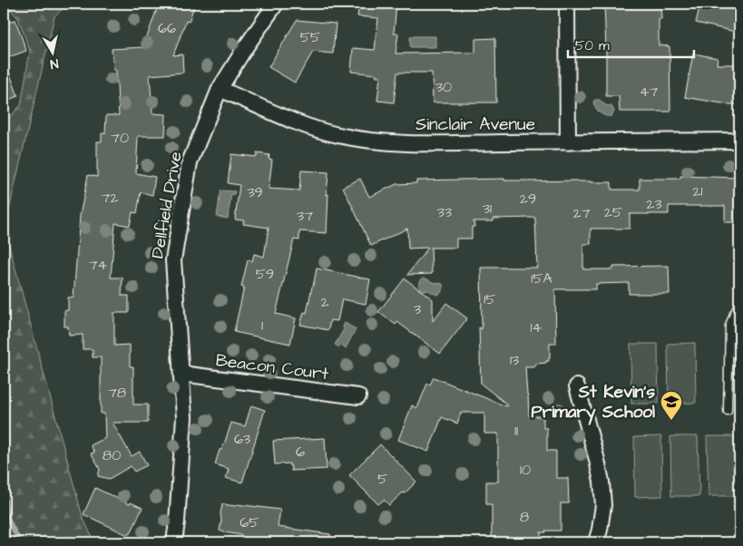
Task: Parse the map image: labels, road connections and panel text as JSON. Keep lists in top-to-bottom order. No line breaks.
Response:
{"streets":{"street":["Sinclair Avenue","Dellfield Drive","Beacon Court"]},"crossings":[["Sinclair Avenue","Dellfield Drive"],["Dellfield Drive","Beacon Court"]],"places":{"school or university":["St Kevin's Primary School"]},"house_numbers":["66","55","30","47","70","21","39","72","29","23","31","33","25","27","37","74","59","15A","15","2","3","1","14","13","78","11","63","6","80","10","5","8","65"],"scale_bar":"50 m","north":"bottom"}
